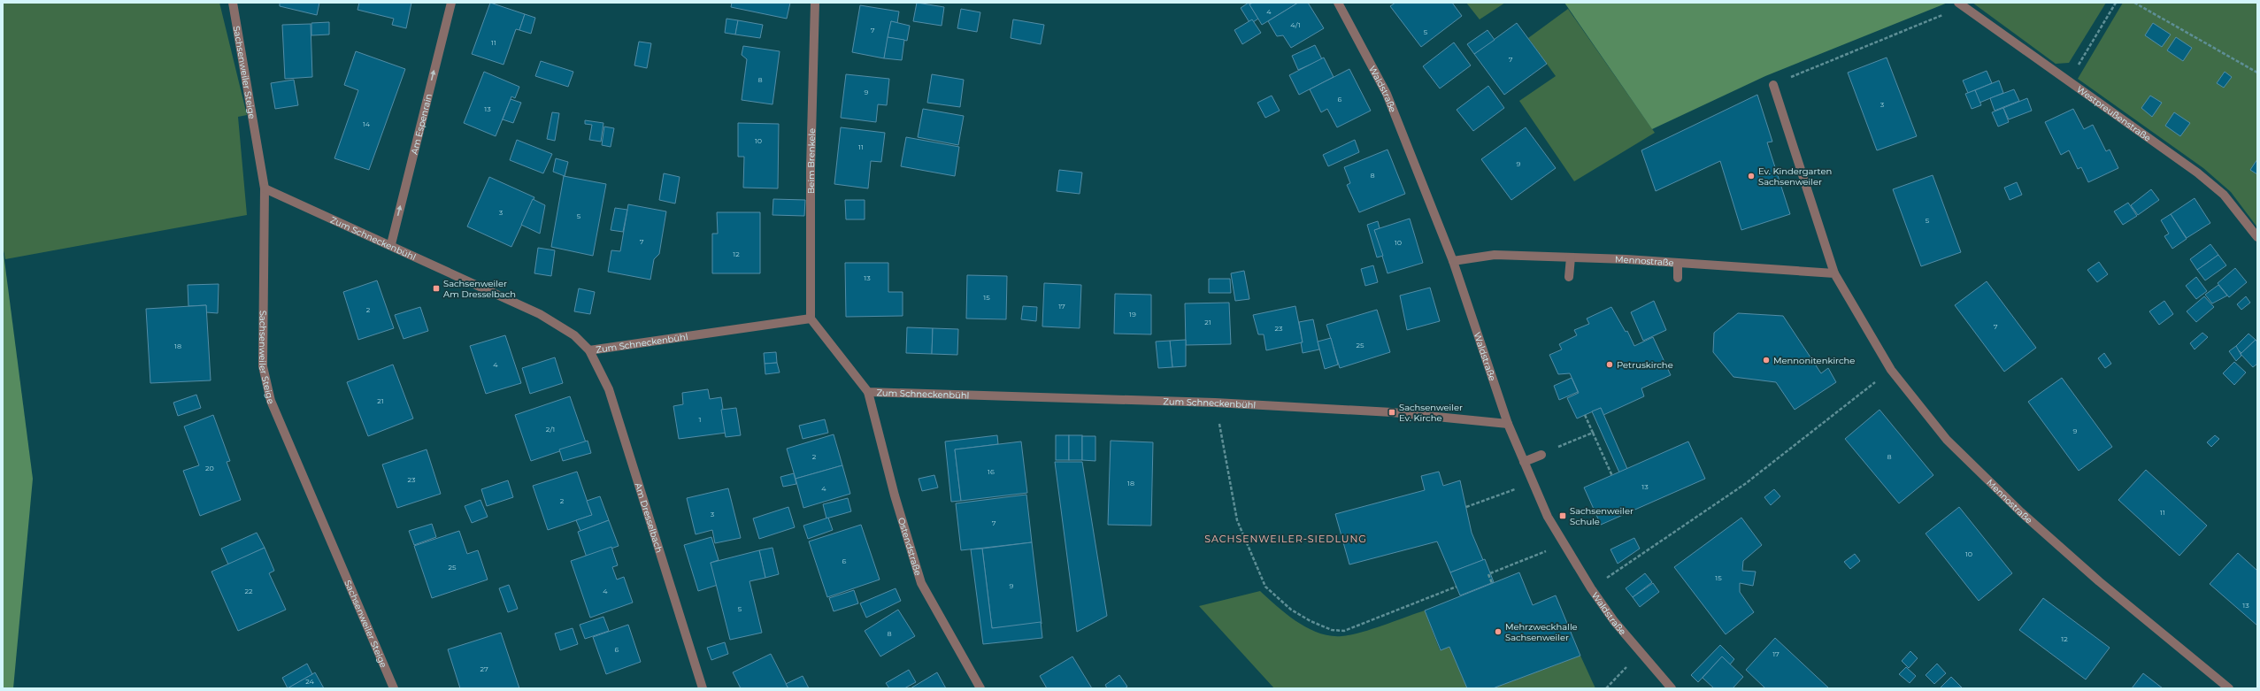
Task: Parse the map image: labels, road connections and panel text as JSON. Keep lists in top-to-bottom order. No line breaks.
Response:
{"streets":{"street":["Sachsenweiler Steige","Waldstraße","Westpreußenstraße","Am Espenrain","Beim Brenkele","Zum Schneckenbühl","Mennostraße","Am Dresselbach","Ostendstraße"]},"crossings":[["Sachsenweiler Steige","Zum Schneckenbühl"],["Waldstraße","Zum Schneckenbühl"],["Waldstraße","Mennostraße"],["Am Espenrain","Zum Schneckenbühl"],["Beim Brenkele","Zum Schneckenbühl"],["Zum Schneckenbühl","Am Dresselbach"],["Zum Schneckenbühl","Ostendstraße"]],"one_way":["Am Espenrain"],"districts":["SACHSENWEILER-SIEDLUNG"],"places":{"other":["Ev. Kindergarten Sachsenweiler","Mennonitenkirche","Petruskirche","Mehrzweckhalle Sachsenweiler"],"transit":["Sachsenweiler Am Dresselbach","Sachsenweiler Ev. Kirche","Sachsenweiler Schule"]},"house_numbers":["4","4/1","7","5","11","7","8","9","6","3","13","14","10","11","9","8","3","5","5","7","10","12","13","15","17","2","19","21","7","23","25","18","4","21","1","2/1","9","2","8","20","16","23","18","13","4","2","11","3","7","10","6","25","15","9","22","4","13","5","8","12","6","17","27","24"]}
